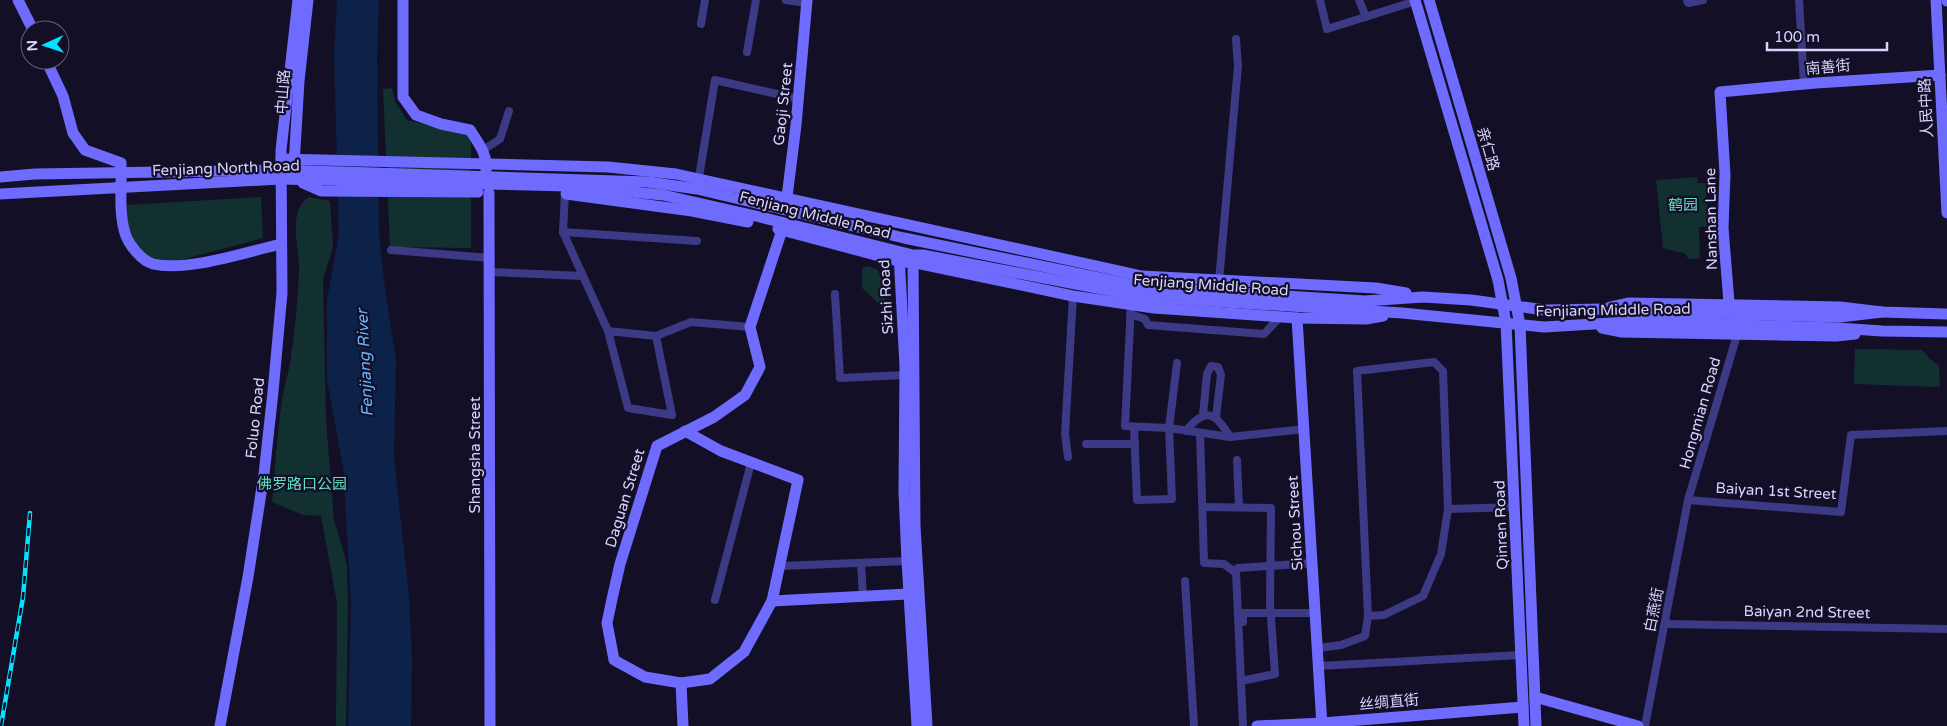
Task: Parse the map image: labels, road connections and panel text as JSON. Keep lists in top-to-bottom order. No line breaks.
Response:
{"streets":{"main road":["南善街","中山路","Gaoji Street","人民中路","亲仁路","Fenjiang North Road","Fenjiang Middle Road","Nanshan Lane","Sizhi Road","Foluo Road","Shangsha Street","Daguan Street","Sichou Street","Qinren Road","丝绸直街"],"street":["Hongmian Road","Baiyan 1st Street","白燕街","Baiyan 2nd Street"]},"crossings":[["南善街","人民中路"],["南善街","Nanshan Lane"],["中山路","Fenjiang North Road"],["中山路","Foluo Road"],["Gaoji Street","Fenjiang Middle Road"],["亲仁路","Fenjiang Middle Road"],["亲仁路","Qinren Road"],["Fenjiang North Road","Fenjiang Middle Road"],["Fenjiang North Road","Foluo Road"],["Fenjiang Middle Road","Nanshan Lane"],["Fenjiang Middle Road","Sizhi Road"],["Fenjiang Middle Road","Shangsha Street"],["Fenjiang Middle Road","Qinren Road"],["Hongmian Road","Baiyan 1st Street"],["Hongmian Road","白燕街"],["Baiyan 1st Street","白燕街"],["Sichou Street","丝绸直街"],["Qinren Road","丝绸直街"],["白燕街","Baiyan 2nd Street"]],"water":["Fenjiang River"],"parks":["鹤园","佛罗路口公园"],"scale_bar":"100 m","north":"left"}
